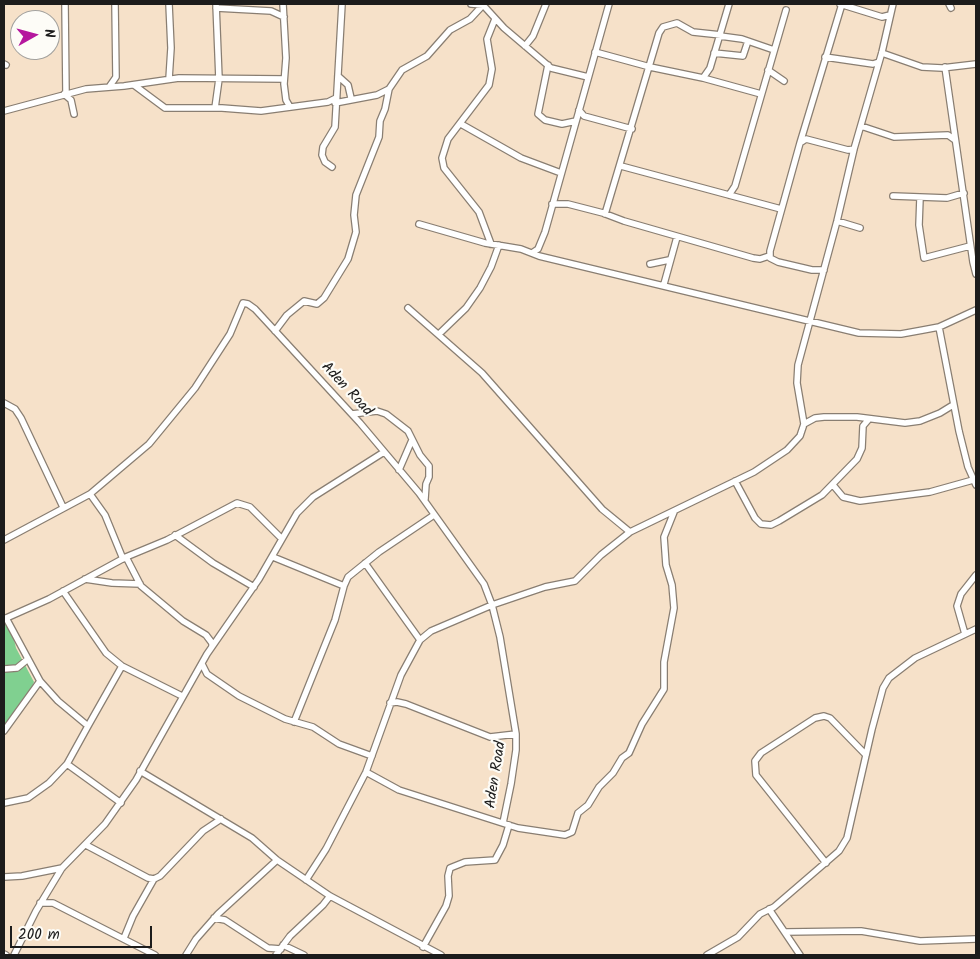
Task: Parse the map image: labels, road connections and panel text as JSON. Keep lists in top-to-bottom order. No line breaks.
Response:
{"streets":{"street":["Aden Road"]},"scale_bar":"200 m","north":"right"}
